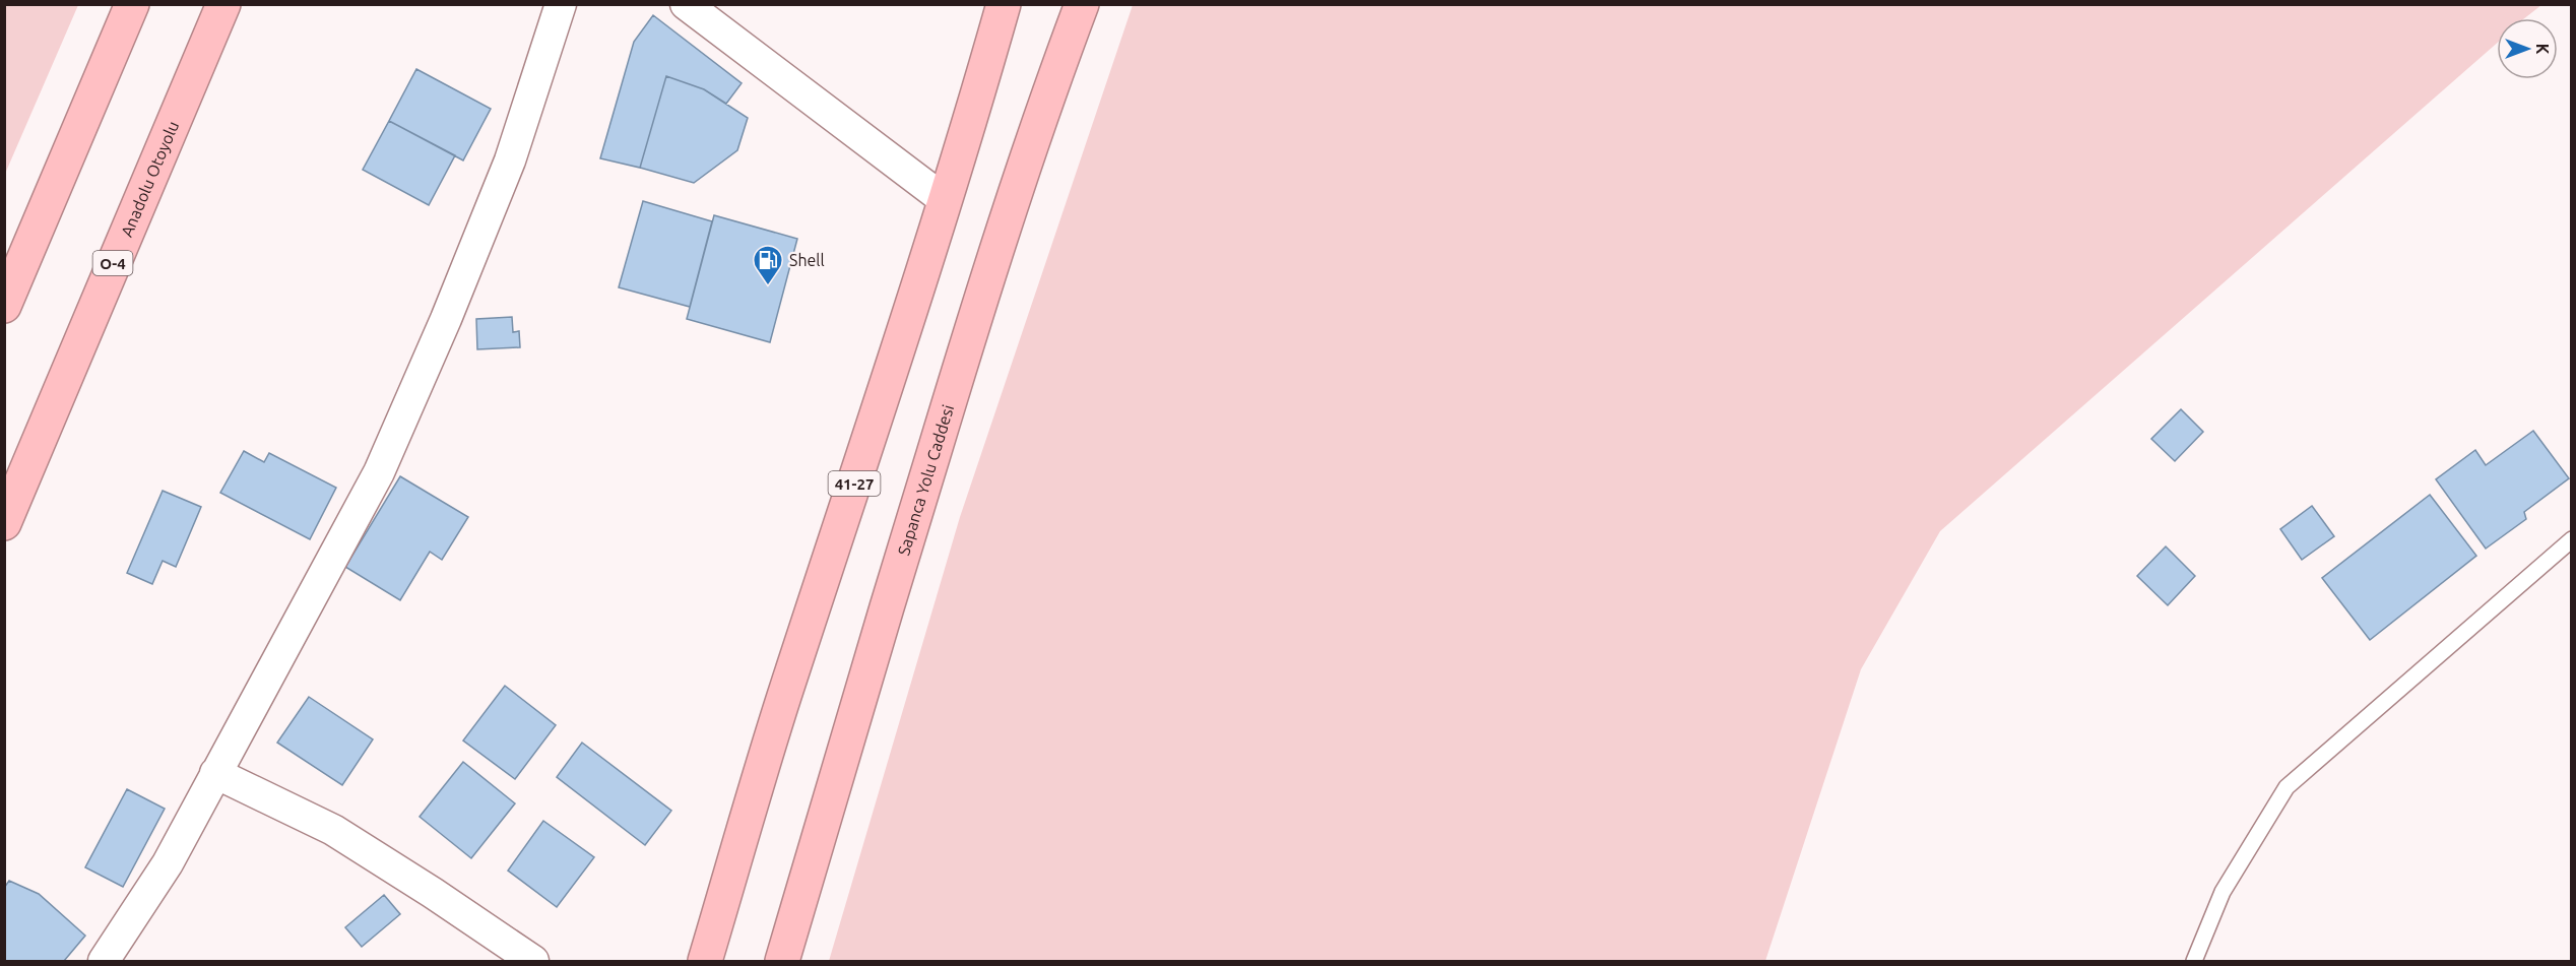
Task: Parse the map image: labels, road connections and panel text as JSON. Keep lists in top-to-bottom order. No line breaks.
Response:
{"streets":{"highway":["Anadolu Otoyolu","O-4","Sapanca Yolu Caddesi","41-27"]},"places":{"fuel station":["Shell"]},"north":"right"}
